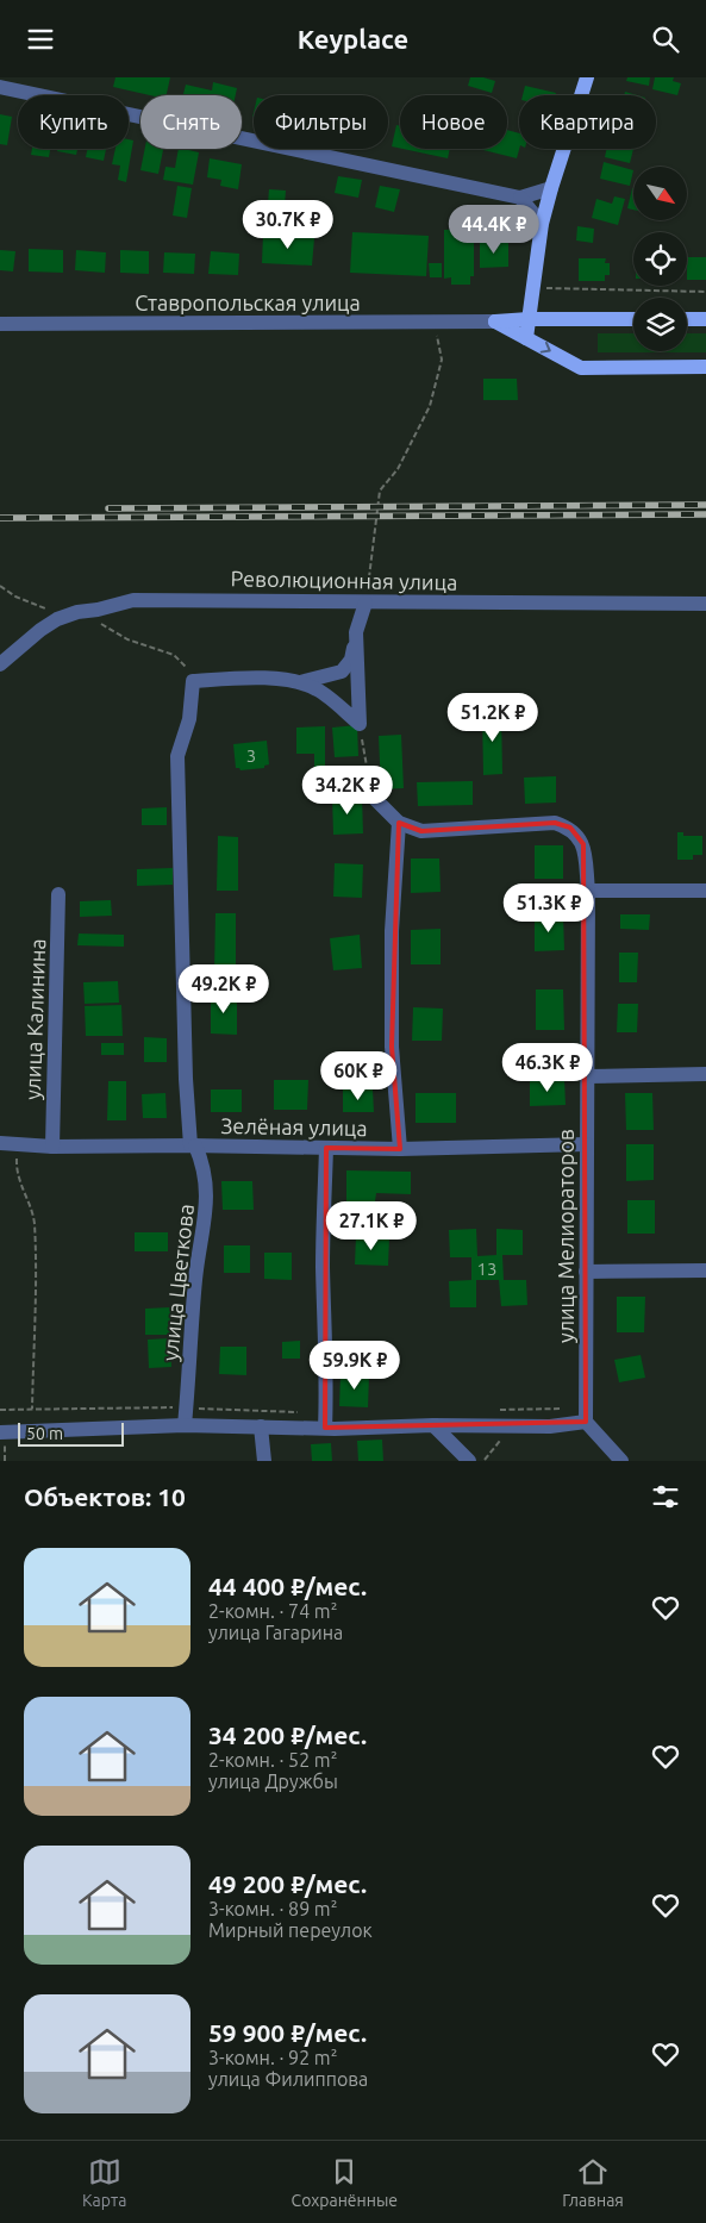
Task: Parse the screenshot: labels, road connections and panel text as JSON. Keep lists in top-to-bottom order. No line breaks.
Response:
{"streets":{"main road":["Ставропольская улица"],"street":["Революционная улица","улица Калинина","Зелёная улица","улица Мелиораторов","улица Цветкова"]},"crossings":[["улица Калинина","Зелёная улица"],["Зелёная улица","улица Мелиораторов"],["Зелёная улица","улица Цветкова"]],"house_numbers":["3","13"],"scale_bar":"50 m","north":"bottom right","page":{"header":"Keyplace","chip":["Купить","Снять","Фильтры","Новое","Квартира"],"price":["30.7K ₽","44.4K ₽","51.2K ₽","34.2K ₽","51.3K ₽","49.2K ₽","46.3K ₽","60K ₽","27.1K ₽","59.9K ₽"],"scale":"50 m","heading":"Объектов: 10","list":[{"name":"44 400 ₽/мес.","note":"2-комн. · 74 m² · улица Гагарина"},{"name":"34 200 ₽/мес.","note":"2-комн. · 52 m² · улица Дружбы"},{"name":"49 200 ₽/мес.","note":"3-комн. · 89 m² · Мирный переулок"},{"name":"59 900 ₽/мес.","note":"3-комн. · 92 m² · улица Филиппова"}],"tabs":["Карта","Сохранённые","Главная"]}}
